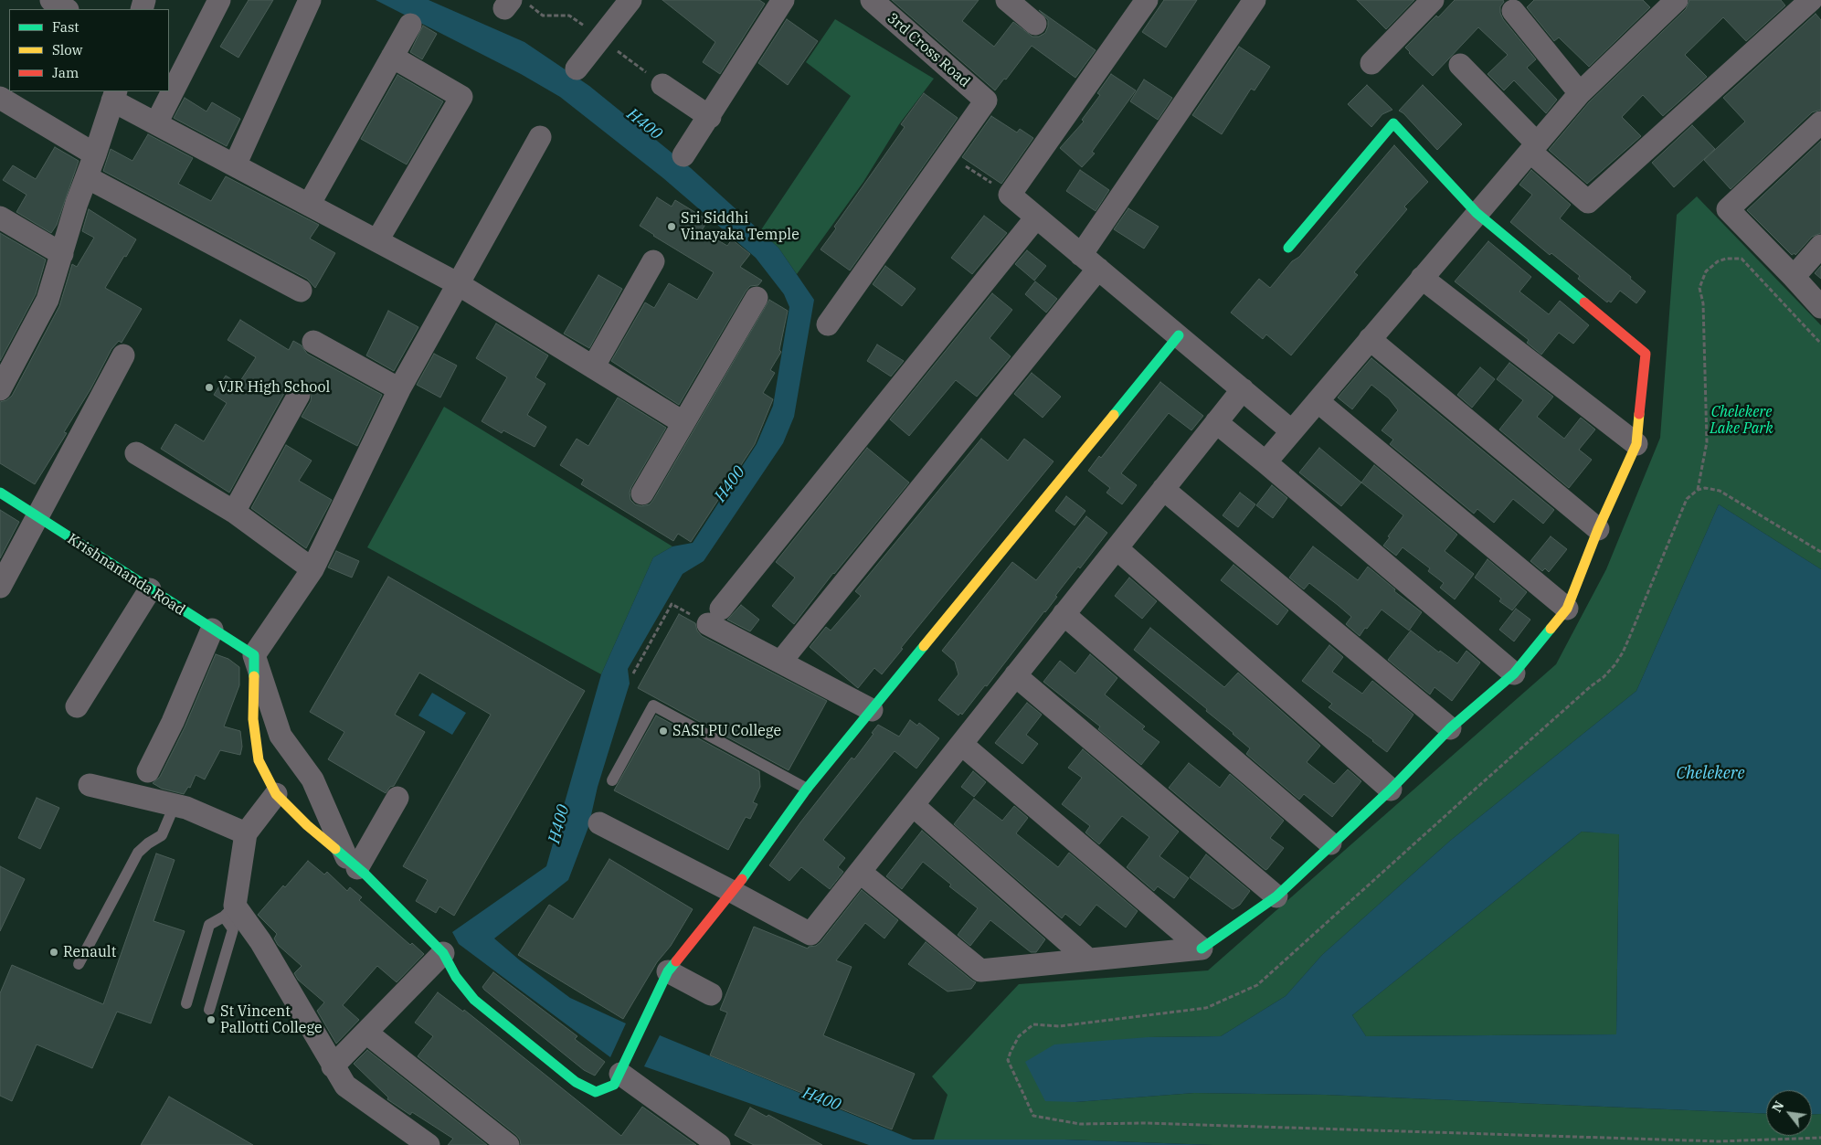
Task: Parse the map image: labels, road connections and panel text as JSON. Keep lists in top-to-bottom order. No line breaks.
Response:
{"streets":{"street":["3rd Cross Road","Krishnananda Road"]},"water":["H400","Chelekere"],"parks":["Chelekere Lake Park"],"places":["Sri Siddhi Vinayaka Temple","VJR High School","SASI PU College","Renault","St Vincent Pallotti College"],"legend":["Fast","Slow","Jam"],"north":"top left"}
